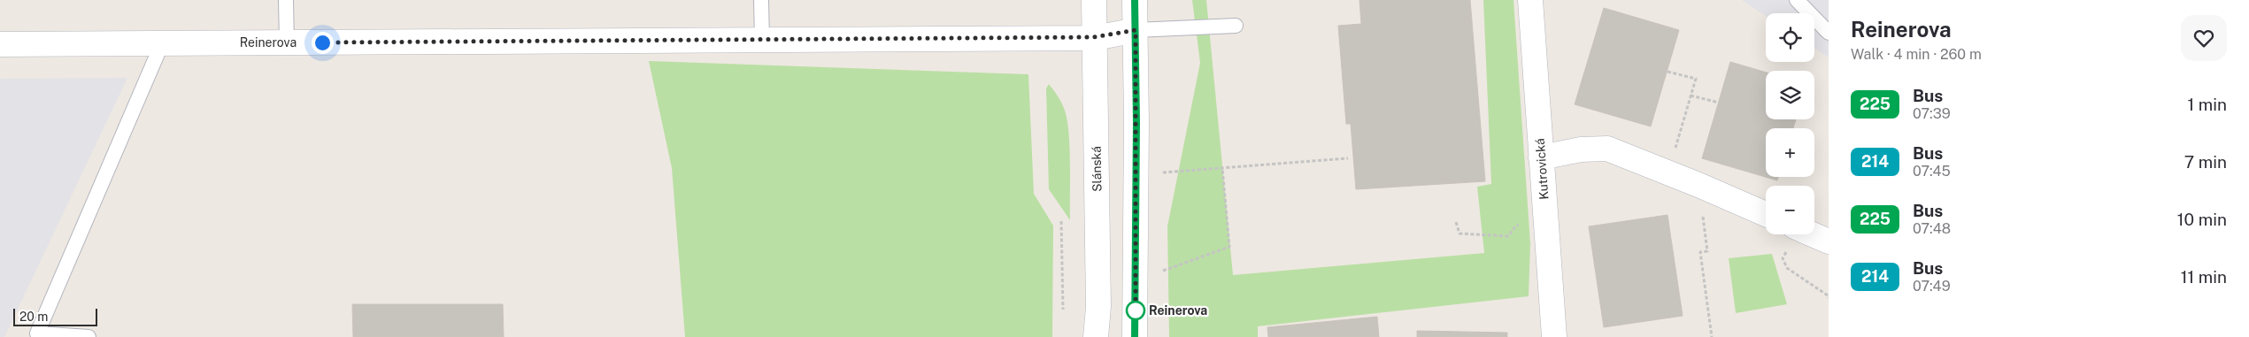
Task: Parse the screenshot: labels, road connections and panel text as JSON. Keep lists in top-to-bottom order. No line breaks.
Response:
{"streets":{"street":["Reinerova","Slánská","Kutrovická"]},"crossings":[["Reinerova","Slánská"]],"places":["Reinerova"],"lines":["bus line 225"],"scale_bar":"20 m","page":{"heading":["Reinerova","Walk · 4 min · 260 m"],"map_buttons":["+","−"],"list":[{"mark":"225","name":"Bus","note":"07:39","value":"1 min"},{"mark":"214","name":"Bus","note":"07:45","value":"7 min"},{"mark":"225","name":"Bus","note":"07:48","value":"10 min"},{"mark":"214","name":"Bus","note":"07:49","value":"11 min"}],"scale":"20 m"}}
